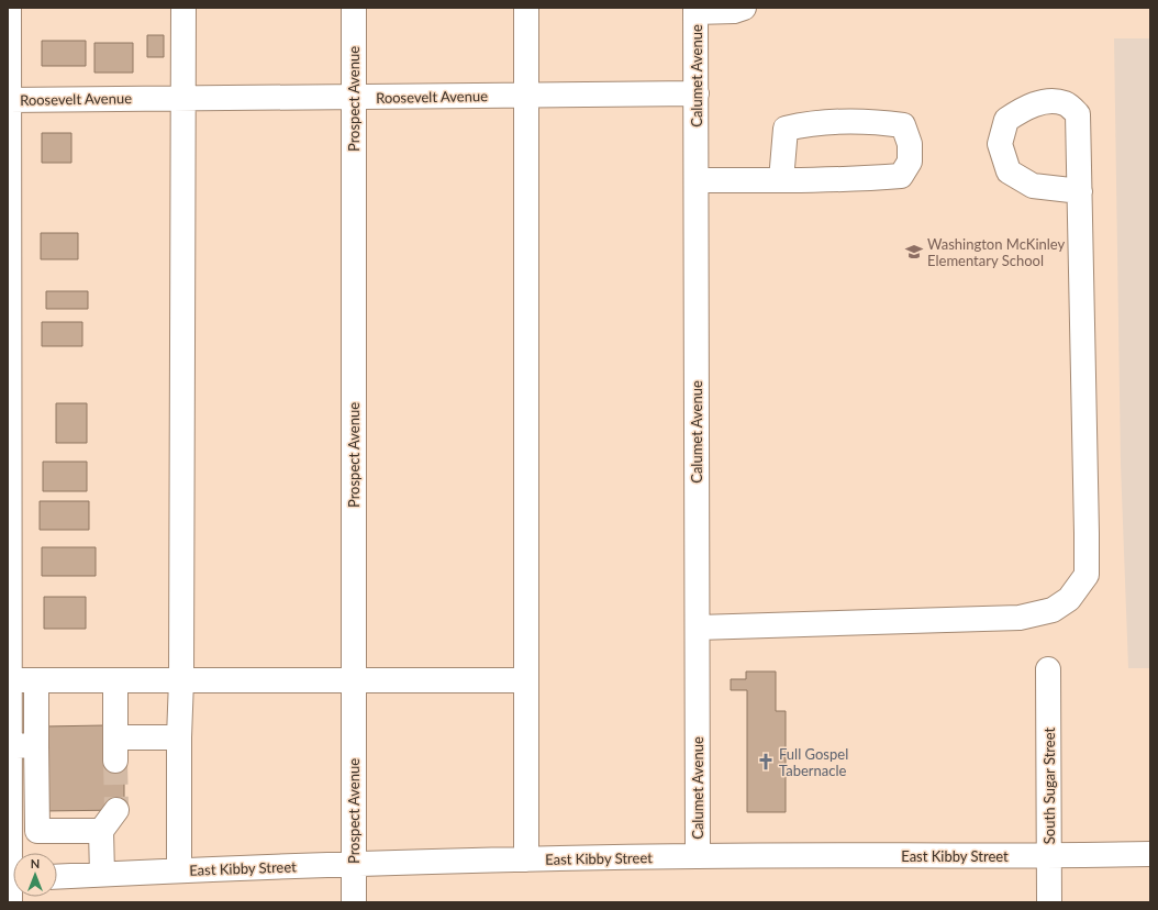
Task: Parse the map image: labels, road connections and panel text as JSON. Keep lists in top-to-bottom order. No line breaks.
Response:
{"streets":{"street":["Calumet Avenue","Roosevelt Avenue","Prospect Avenue","South Sugar Street","East Kibby Street"]},"crossings":[["Calumet Avenue","Roosevelt Avenue"],["Calumet Avenue","East Kibby Street"],["Roosevelt Avenue","Prospect Avenue"],["Prospect Avenue","East Kibby Street"],["South Sugar Street","East Kibby Street"]],"places":{"school or university":["Washington McKinley Elementary School"],"church":["Full Gospel Tabernacle"]},"north":"top"}
